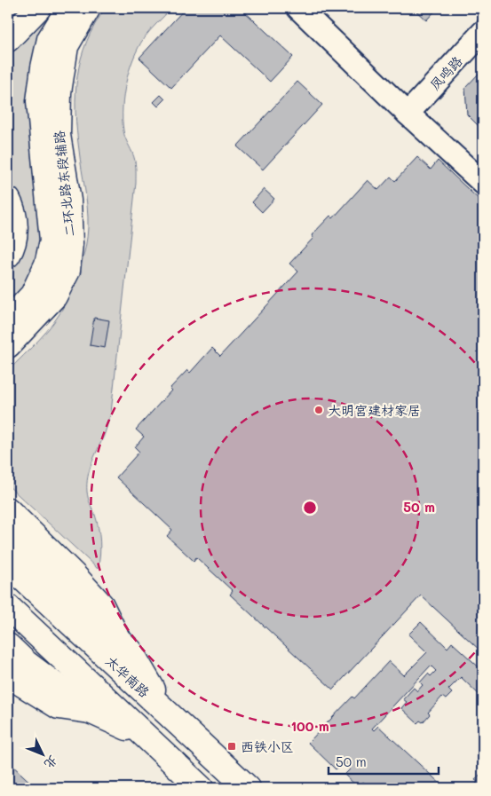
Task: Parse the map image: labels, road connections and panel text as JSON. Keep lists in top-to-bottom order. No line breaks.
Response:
{"streets":{"main road":["二环北路东段辅路","太华南路"],"street":["凤鸣路"]},"places":{"other":["大明宫建材家居"],"transit":["西铁小区"]},"scale_bar":"50 m","north":"bottom right","rings":["50 m","100 m"]}
